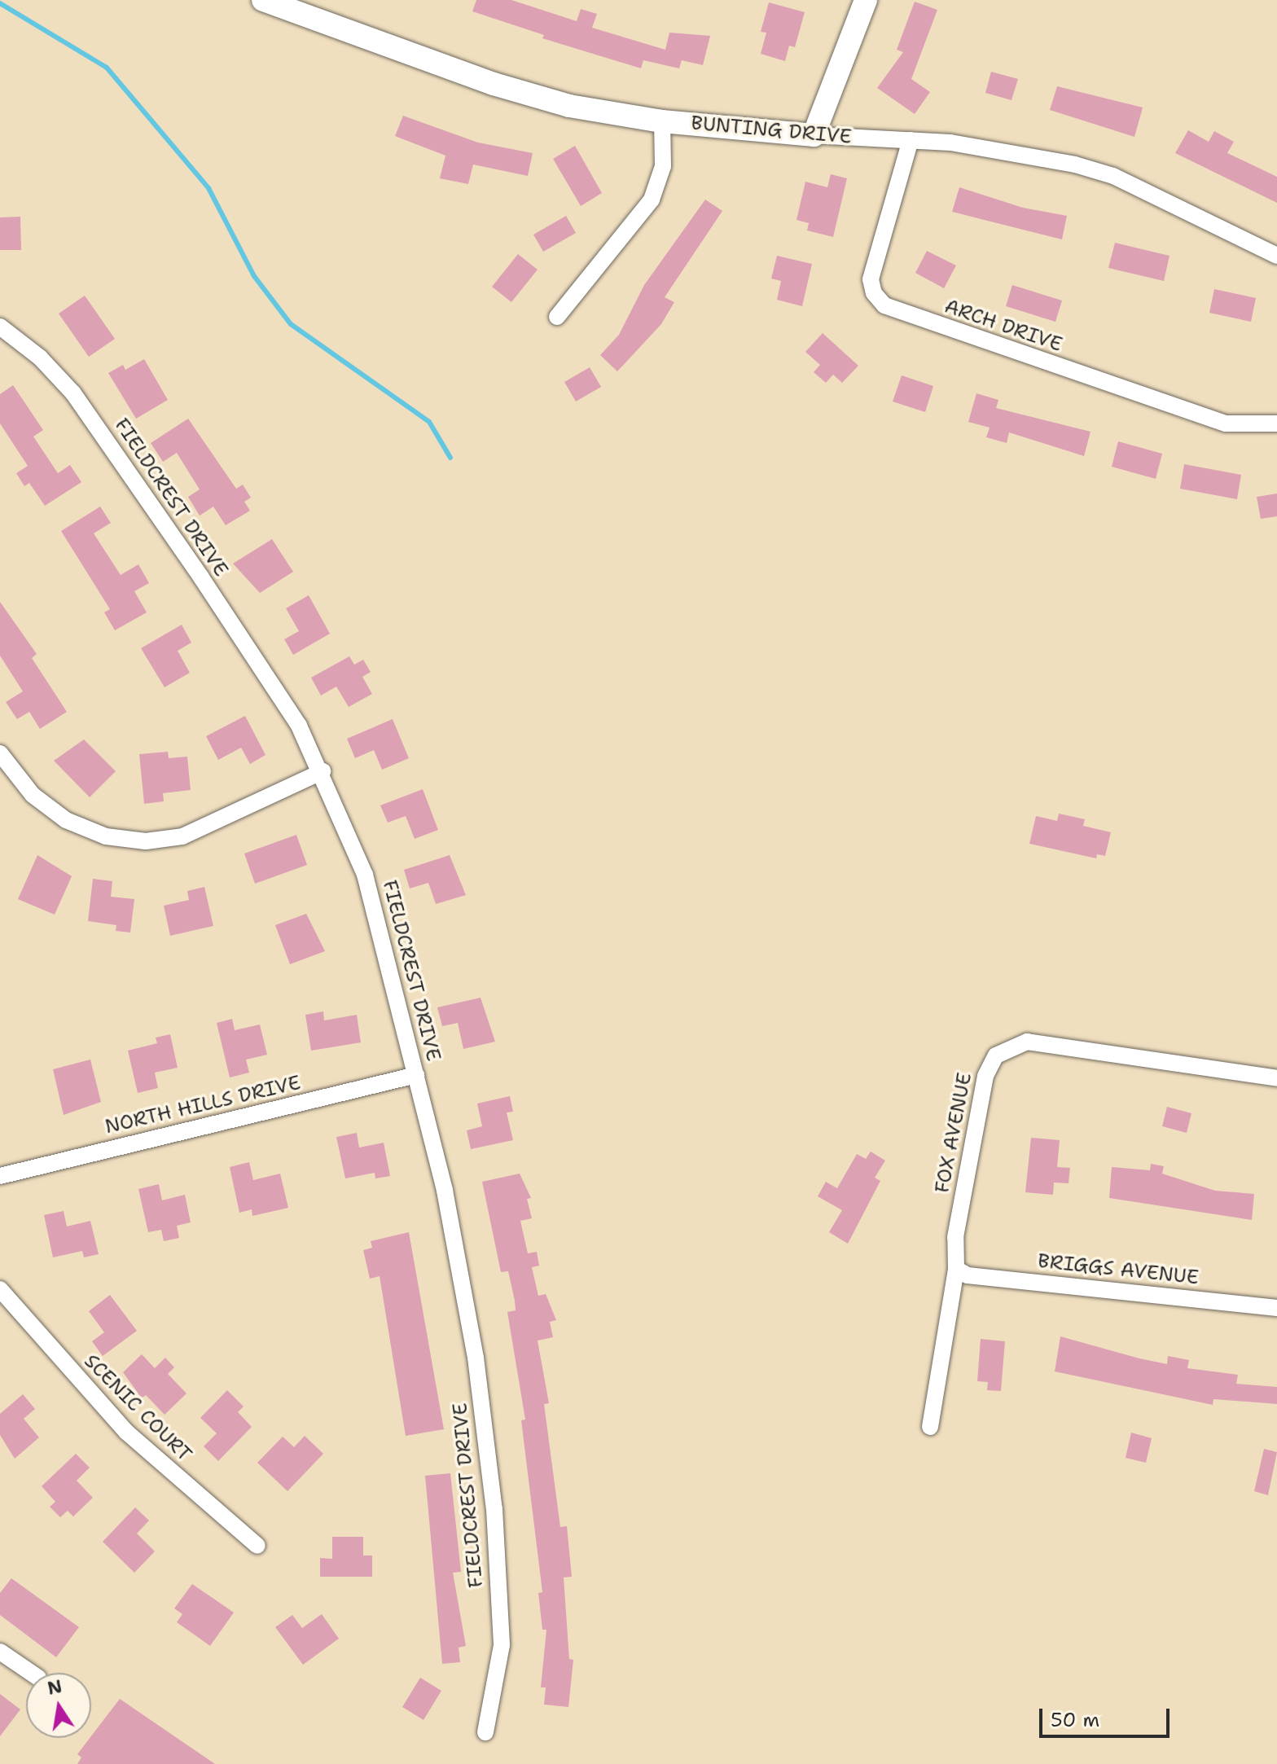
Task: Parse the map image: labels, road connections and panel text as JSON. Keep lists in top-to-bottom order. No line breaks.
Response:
{"streets":{"street":["BUNTING DRIVE","ARCH DRIVE","FIELDCREST DRIVE","NORTH HILLS DRIVE","FOX AVENUE","BRIGGS AVENUE","SCENIC COURT"]},"crossings":[["BUNTING DRIVE","ARCH DRIVE"],["FIELDCREST DRIVE","NORTH HILLS DRIVE"],["FOX AVENUE","BRIGGS AVENUE"]],"scale_bar":"50 m","north":"top"}
